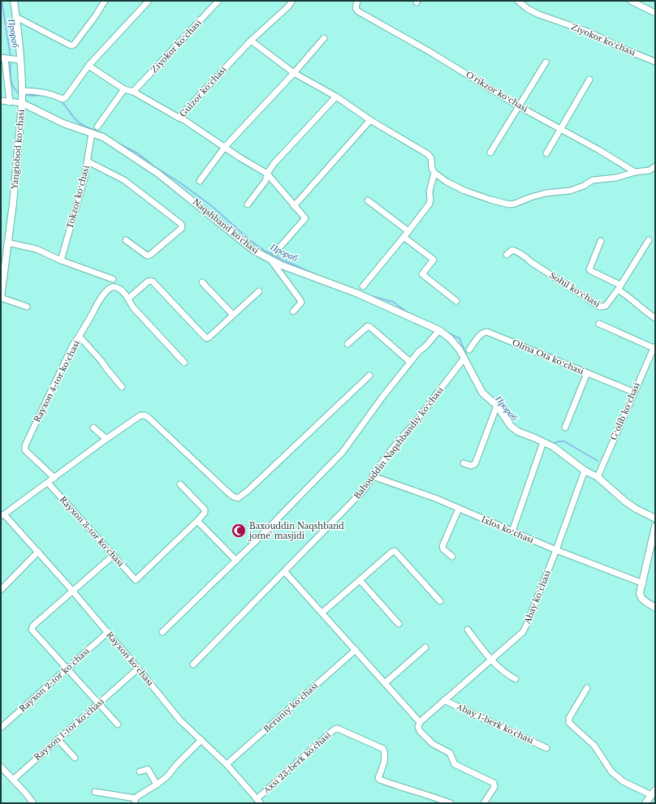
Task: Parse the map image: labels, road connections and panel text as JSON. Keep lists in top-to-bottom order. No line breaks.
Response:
{"streets":{"street":["Ziyokor koʻchasi","Gulzor koʻchasi","O'rikzor koʻchasi","Yangiobod koʻchasi","Tokzor koʻchasi","Naqshband ko'chasi","Sohil koʻchasi","Olma Ota koʻchasi","Rayxon 4-tor koʻchasi","Gʻolib koʻchasi","Bahouddin Naqshbandiy koʻchasi","Ixlos koʻchasi","Rayxon 3-tor koʻchasi","Abay koʻchasi","Rayxon koʻchasi","Rayxon 2-tor koʻchasi","Beruniy koʻchasi","Аbay 1-berk koʼchasi","Rayxon 1-tor koʻchasi","Аxsi 23-berk koʼchasi"]},"crossings":[["Yangiobod koʻchasi","Naqshband ko'chasi"],["Tokzor koʻchasi","Naqshband ko'chasi"],["Naqshband ko'chasi","Gʻolib koʻchasi"],["Naqshband ko'chasi","Bahouddin Naqshbandiy koʻchasi"],["Naqshband ko'chasi","Abay koʻchasi"],["Olma Ota koʻchasi","Gʻolib koʻchasi"],["Bahouddin Naqshbandiy koʻchasi","Ixlos koʻchasi"],["Ixlos koʻchasi","Abay koʻchasi"],["Abay koʻchasi","Аbay 1-berk koʼchasi"],["Rayxon koʻchasi","Rayxon 2-tor koʻchasi"],["Rayxon koʻchasi","Beruniy koʻchasi"],["Rayxon koʻchasi","Rayxon 1-tor koʻchasi"],["Rayxon koʻchasi","Аxsi 23-berk koʼchasi"]],"water":["Прораб"],"places":{"mosque":["Baxouddin Naqshband jome' masjidi"]}}
